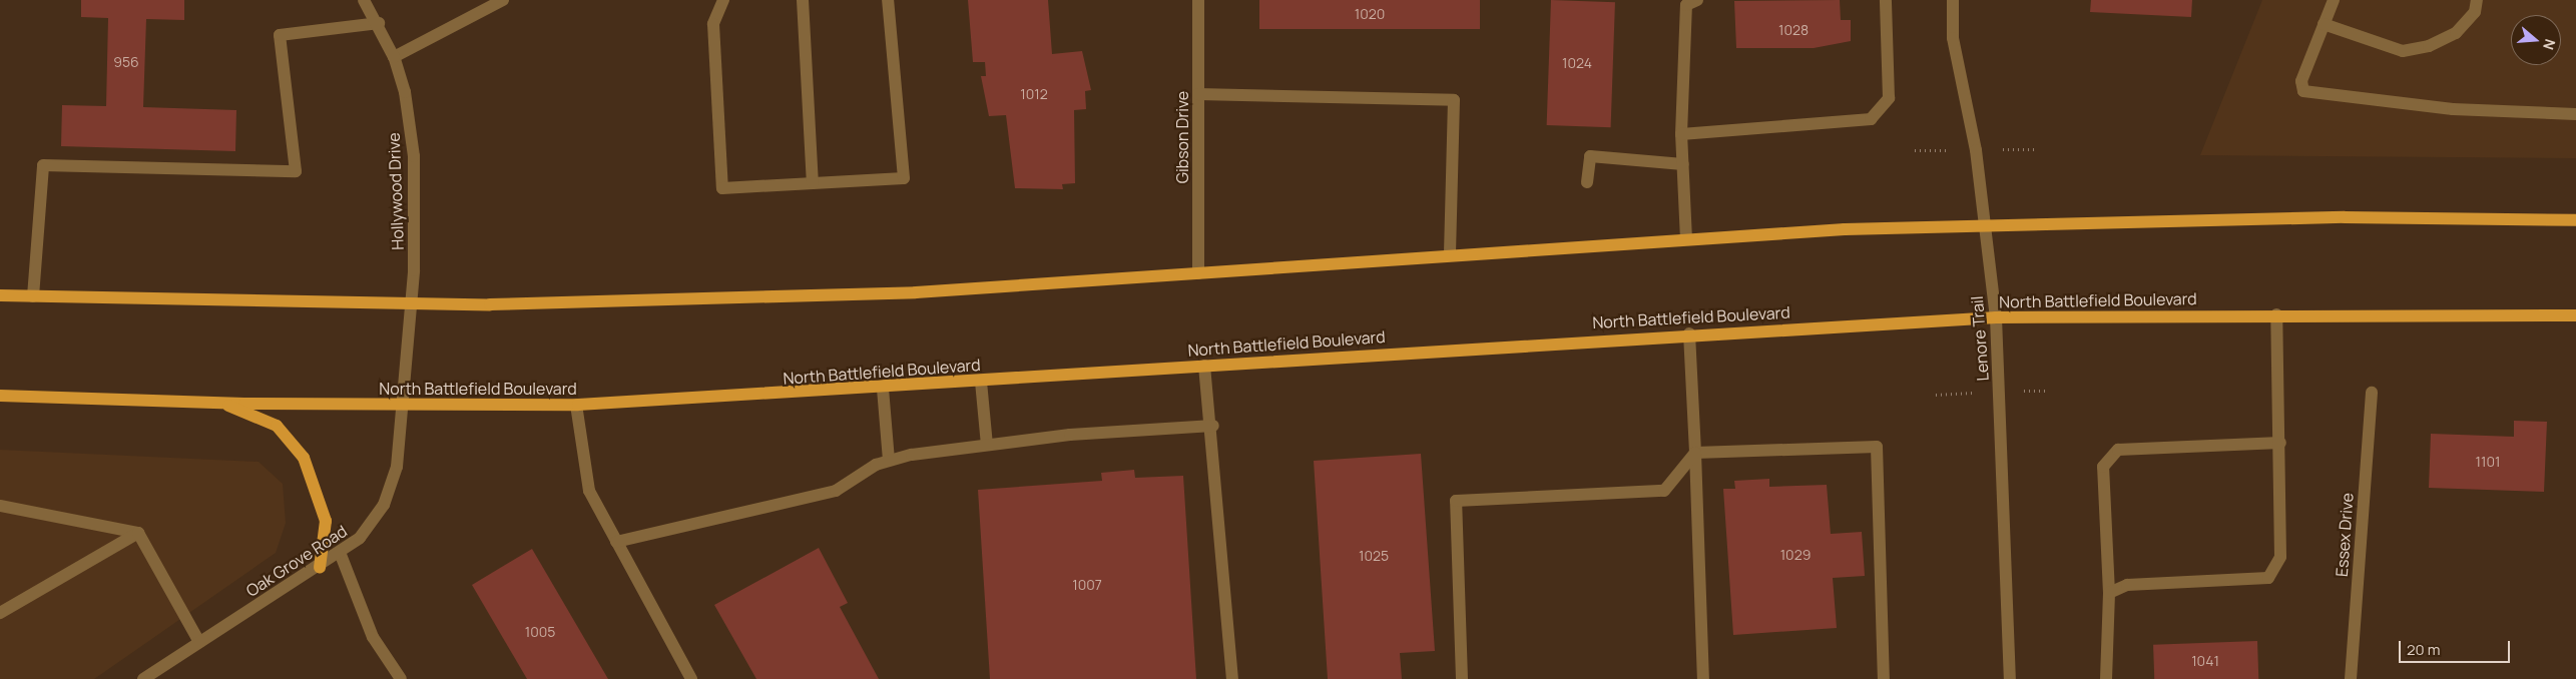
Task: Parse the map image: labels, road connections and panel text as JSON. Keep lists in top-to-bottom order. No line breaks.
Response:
{"streets":{"main road":["North Battlefield Boulevard"],"street":["Gibson Drive","Hollywood Drive","Lenore Trail","Essex Drive","Oak Grove Road"]},"crossings":[["Hollywood Drive","Oak Grove Road"],["North Battlefield Boulevard","Lenore Trail"],["North Battlefield Boulevard","Oak Grove Road"]],"house_numbers":["1020","1028","956","1024","1012","1101","1029","1025","1007","1005","1041"],"scale_bar":"20 m","north":"right"}
